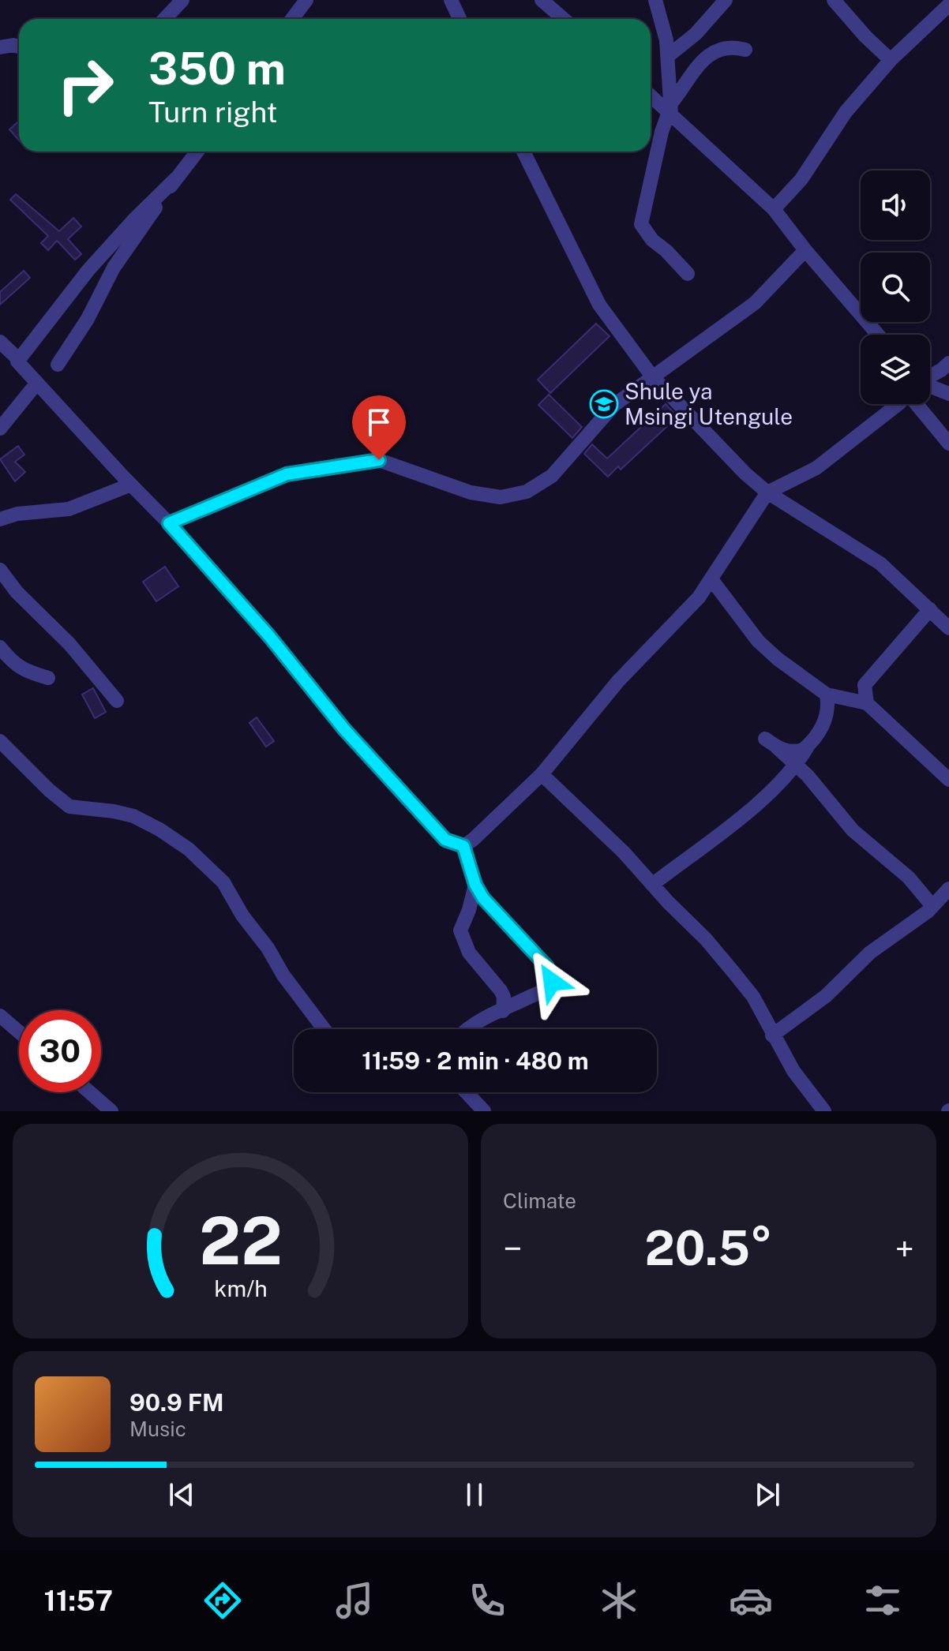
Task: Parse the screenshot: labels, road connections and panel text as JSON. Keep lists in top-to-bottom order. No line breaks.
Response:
{"places":{"school or university":["Shule ya Msingi Utengule"]},"page":{"turn":["350 m","Turn right"],"limit":"30","trip":"11:59 · 2 min · 480 m","tile":"Climate","heat":["−","20.5°","+"],"song":["90.9 FM","Music"],"tabs":"11:57","gauge":["22","km/h"]}}
